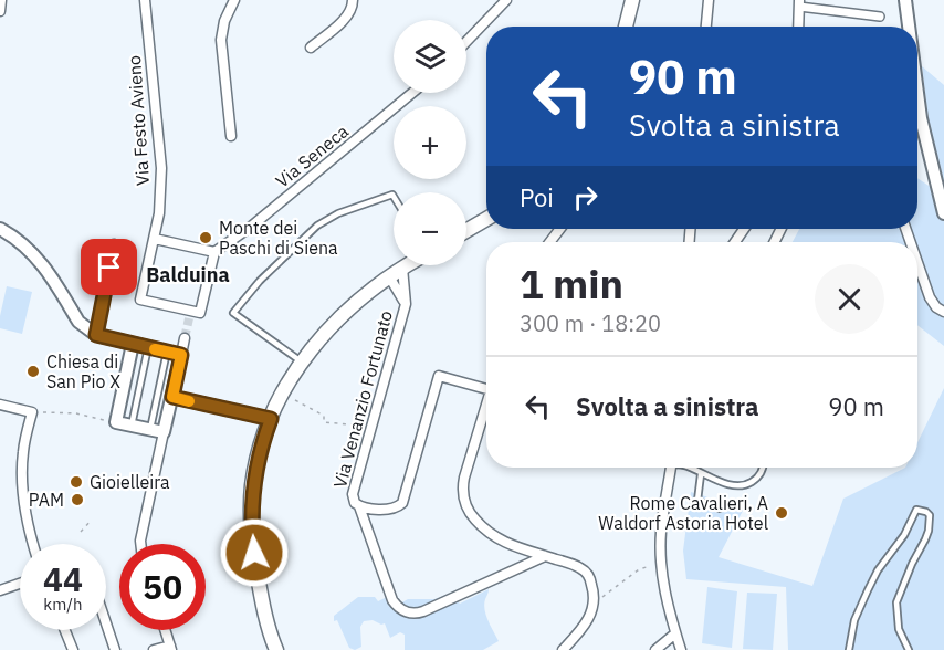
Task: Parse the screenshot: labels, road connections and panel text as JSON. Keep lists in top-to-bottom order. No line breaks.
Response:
{"streets":{"street":["Via Festo Avieno","Via Seneca","Via Venanzio Fortunato"]},"crossings":[["Via Festo Avieno","Via Seneca"]],"districts":["Balduina"],"places":["Monte dei Paschi di Siena","Chiesa di San Pio X","Gioielleira","PAM","Rome Cavalieri, A Waldorf Astoria Hotel"],"page":{"map_buttons":["+","−"],"turn":["90 m","Svolta a sinistra"],"then":"Poi","heading":["1 min","300 m · 18:20"],"list":[{"name":"Svolta a sinistra","value":"90 m"}],"speed":"44 km/h","limit":"50"}}
